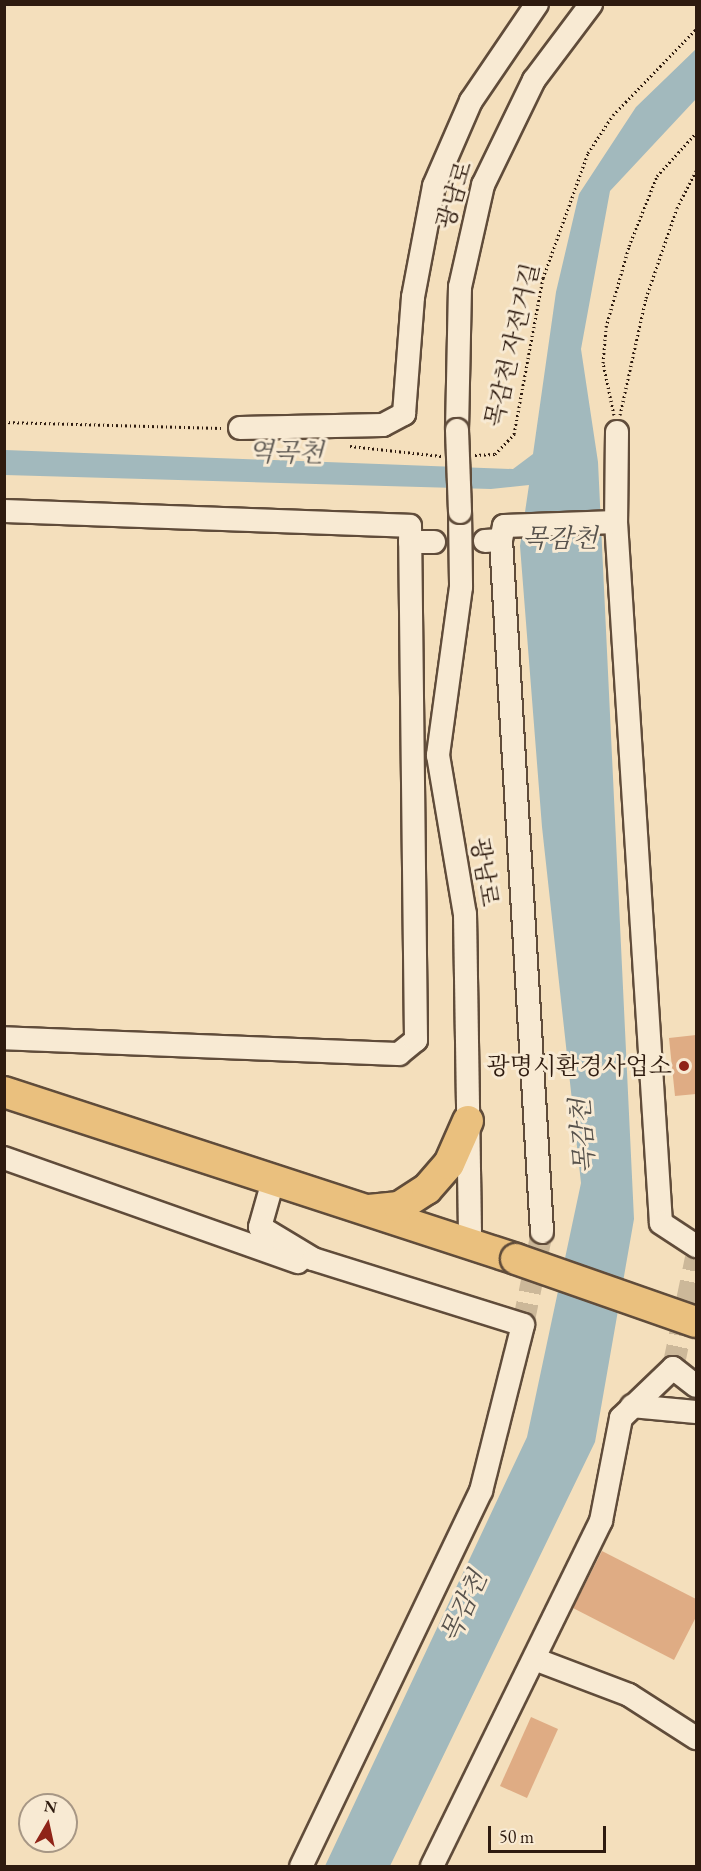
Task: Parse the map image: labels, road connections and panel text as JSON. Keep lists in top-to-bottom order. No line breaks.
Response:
{"streets":{"street":["광남로"],"path":["목감천 자전거길"]},"water":["역곡천","목감천"],"places":["광명시환경사업소"],"scale_bar":"50 m","north":"top"}
